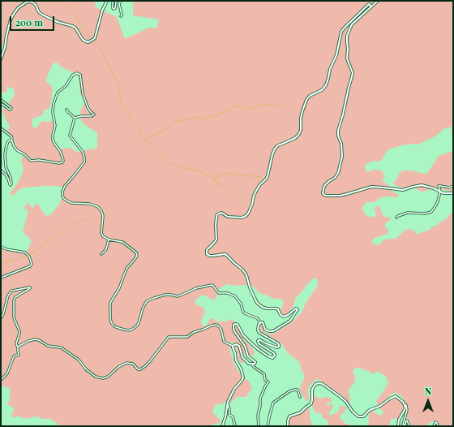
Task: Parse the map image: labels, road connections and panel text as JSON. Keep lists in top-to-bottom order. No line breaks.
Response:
{"scale_bar":"200 m","north":"top"}
